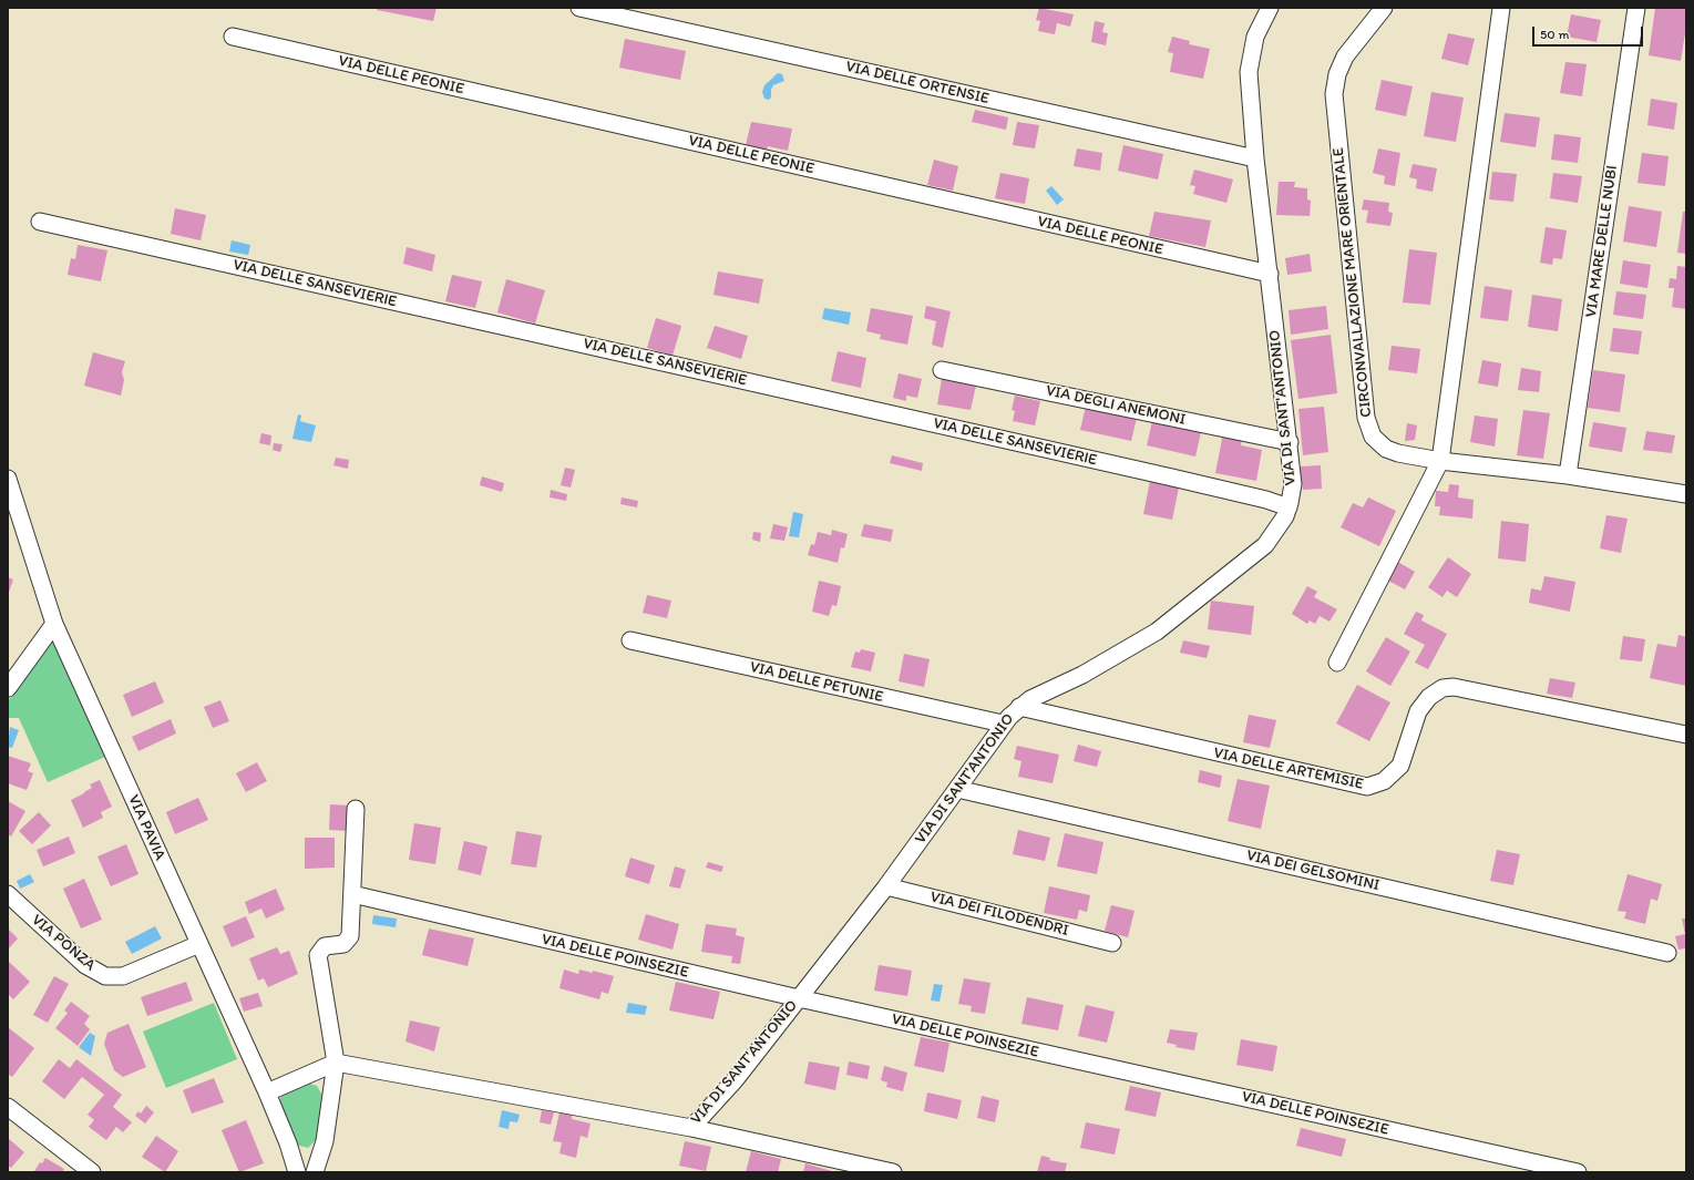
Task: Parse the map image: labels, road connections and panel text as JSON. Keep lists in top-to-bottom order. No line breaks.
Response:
{"streets":{"street":["VIA DELLE PEONIE","VIA DELLE ORTENSIE","VIA MARE DELLE NUBI","CIRCONVALLAZIONE MARE ORIENTALE","VIA DELLE SANSEVIERIE","VIA DEGLI ANEMONI","VIA DI SANT'ANTONIO","VIA DELLE PETUNIE","VIA DELLE ARTEMISIE","VIA PAVIA","VIA DEI GELSOMINI","VIA DEI FILODENDRI","VIA PONZA","VIA DELLE POINSEZIE"]},"crossings":[["VIA DELLE PEONIE","VIA DI SANT'ANTONIO"],["VIA DELLE ORTENSIE","VIA DI SANT'ANTONIO"],["VIA MARE DELLE NUBI","CIRCONVALLAZIONE MARE ORIENTALE"],["VIA DELLE SANSEVIERIE","VIA DI SANT'ANTONIO"],["VIA DEGLI ANEMONI","VIA DI SANT'ANTONIO"],["VIA DI SANT'ANTONIO","VIA DELLE PETUNIE"],["VIA DI SANT'ANTONIO","VIA DELLE ARTEMISIE"],["VIA DI SANT'ANTONIO","VIA DEI GELSOMINI"],["VIA DI SANT'ANTONIO","VIA DEI FILODENDRI"],["VIA DI SANT'ANTONIO","VIA DELLE POINSEZIE"],["VIA PAVIA","VIA PONZA"]],"scale_bar":"50 m"}
